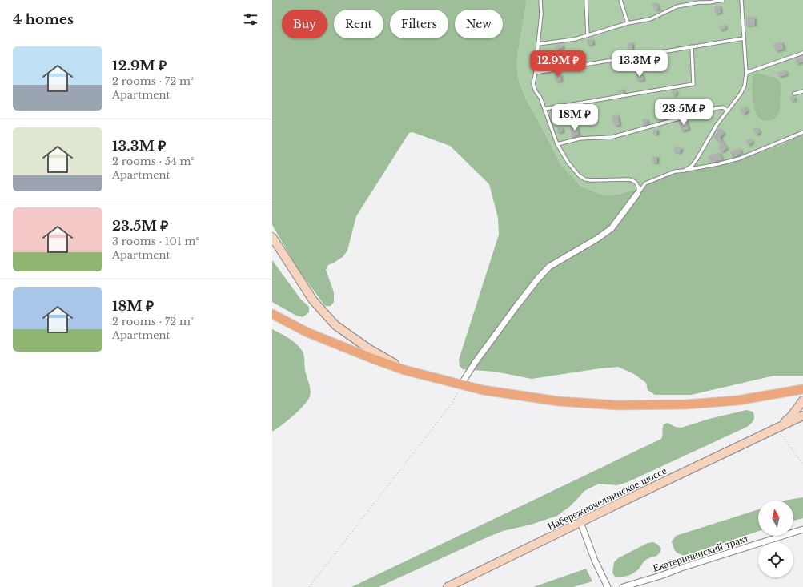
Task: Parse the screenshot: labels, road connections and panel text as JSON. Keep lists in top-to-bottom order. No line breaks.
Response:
{"streets":{"main road":["Набережночелнинское шоссе"],"street":["Екатерининский тракт"]},"north":"top","page":{"heading":"4 homes","chip":["Buy","Rent","Filters","New"],"list":[{"name":"12.9M ₽","note":"2 rooms · 72 m² · Apartment"},{"name":"13.3M ₽","note":"2 rooms · 54 m² · Apartment"},{"name":"23.5M ₽","note":"3 rooms · 101 m² · Apartment"},{"name":"18M ₽","note":"2 rooms · 72 m² · Apartment"}],"price":["12.9M ₽","13.3M ₽","23.5M ₽","18M ₽"]}}
